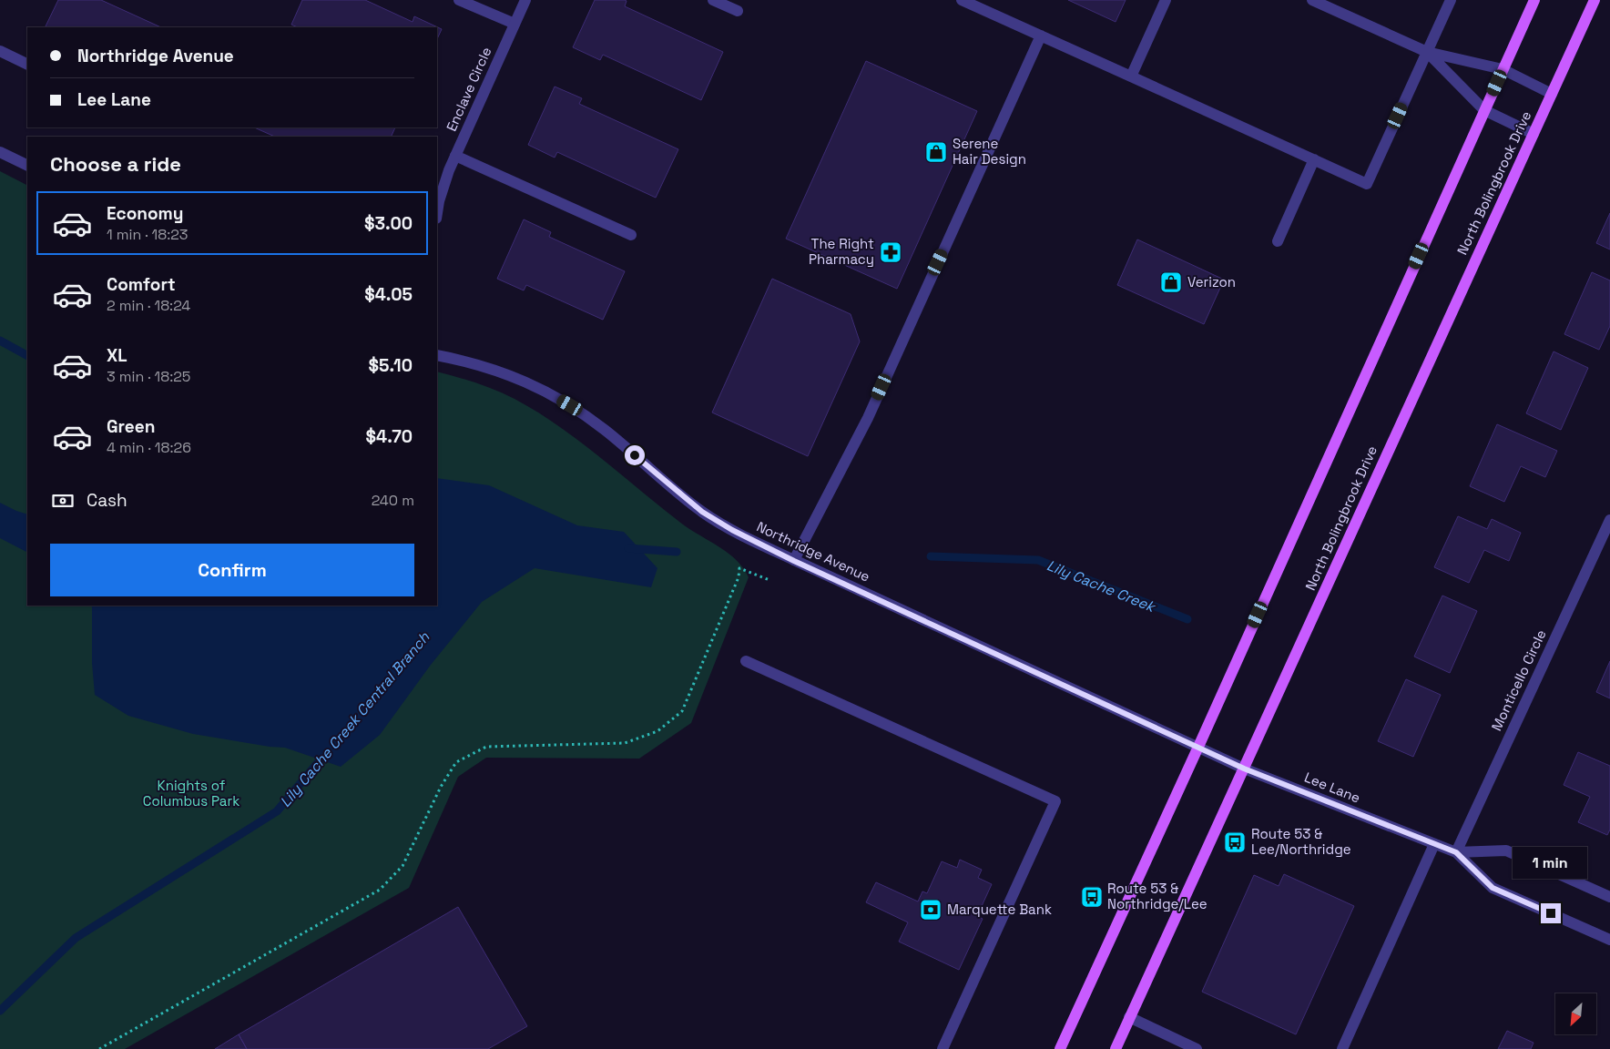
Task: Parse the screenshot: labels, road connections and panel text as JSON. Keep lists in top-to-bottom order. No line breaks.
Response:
{"streets":{"main road":["North Bolingbrook Drive"],"street":["Enclave Circle","Northridge Avenue","Monticello Circle","Lee Lane"]},"crossings":[["North Bolingbrook Drive","Lee Lane"],["Northridge Avenue","Lee Lane"],["Monticello Circle","Lee Lane"]],"water":["Lily Cache Creek","Lily Cache Creek Central Branch"],"parks":["Knights of Columbus Park"],"places":{"shop":["Serene Hair Design","Verizon"],"pharmacy":["The Right Pharmacy"],"bus stop":["Route 53 & Lee/Northridge","Route 53 & Northridge/Lee"],"bank":["Marquette Bank"]},"north":"bottom left","page":{"banner":["Northridge Avenue","Lee Lane"],"heading":"Choose a ride","list":[{"name":"Economy","note":"1 min · 18:23","value":"$3.00"},{"name":"Comfort","note":"2 min · 18:24","value":"$4.05"},{"name":"XL","note":"3 min · 18:25","value":"$5.10"},{"name":"Green","note":"4 min · 18:26","value":"$4.70"}],"pay":["Cash","240 m"],"buttons":"Confirm","bubble":"1 min"}}
